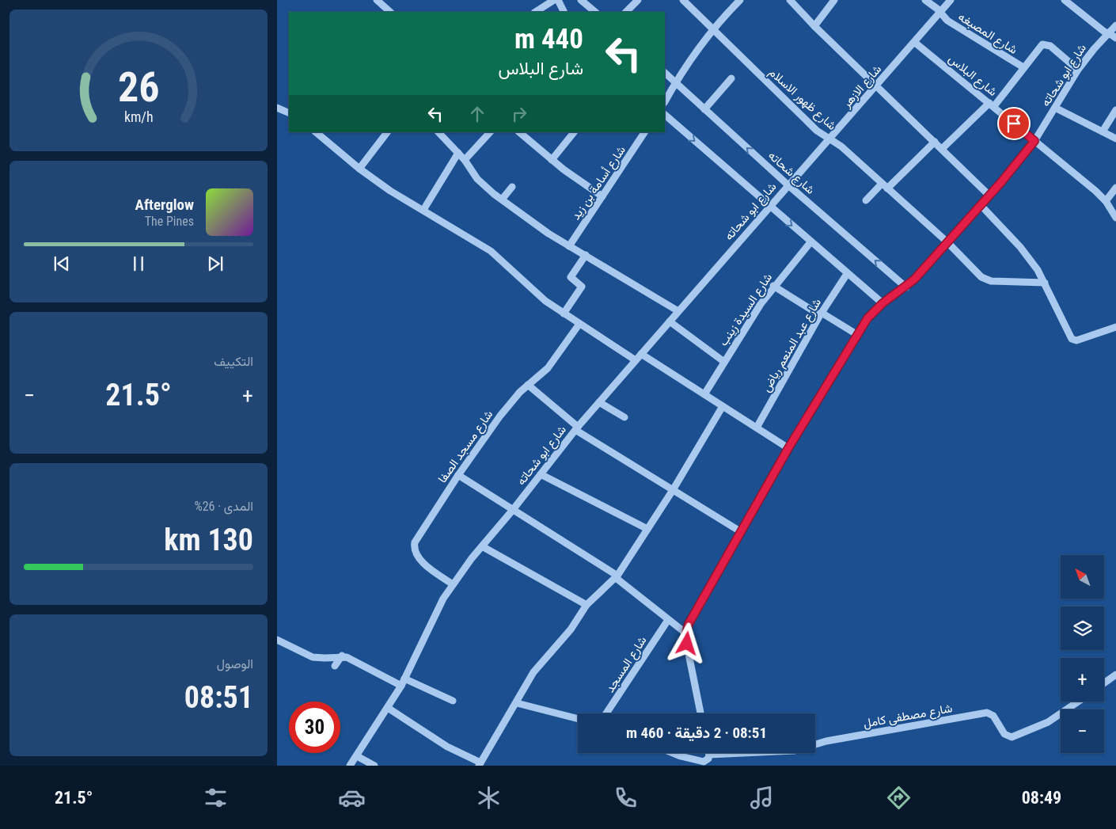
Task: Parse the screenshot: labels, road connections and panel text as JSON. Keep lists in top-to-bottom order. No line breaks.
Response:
{"streets":{"street":["شارع المصبغه","شارع البلاس","شارع ابو شحاته","شارع الازهر","شارع ظهور الاسلام","شارع شحاته","شارع أسامة بن زيد","شارع السيدة زينب","شارع عبد المنعم رياض","شارع مسجد الصفا","شارع المسجد","شارع مصطفى كامل"]},"crossings":[["شارع المصبغه","شارع الازهر"],["شارع البلاس","شارع ابو شحاته"],["شارع البلاس","شارع الازهر"],["شارع ابو شحاته","شارع الازهر"],["شارع ابو شحاته","شارع ظهور الاسلام"],["شارع ابو شحاته","شارع شحاته"],["شارع ابو شحاته","شارع مسجد الصفا"],["شارع الازهر","شارع ظهور الاسلام"],["شارع الازهر","شارع شحاته"]],"north":"top left","page":{"turn":["440 m","شارع البلاس"],"song":["Afterglow","The Pines"],"tile":["التكييف",["المدى · 26%","130 km"],["الوصول","08:51"]],"heat":["−","21.5°","+"],"map_buttons":["+","−"],"limit":"30","trip":"08:51 · 2 دقيقة · 460 m","tabs":["08:49","21.5°"],"gauge":["26","km/h"]}}
